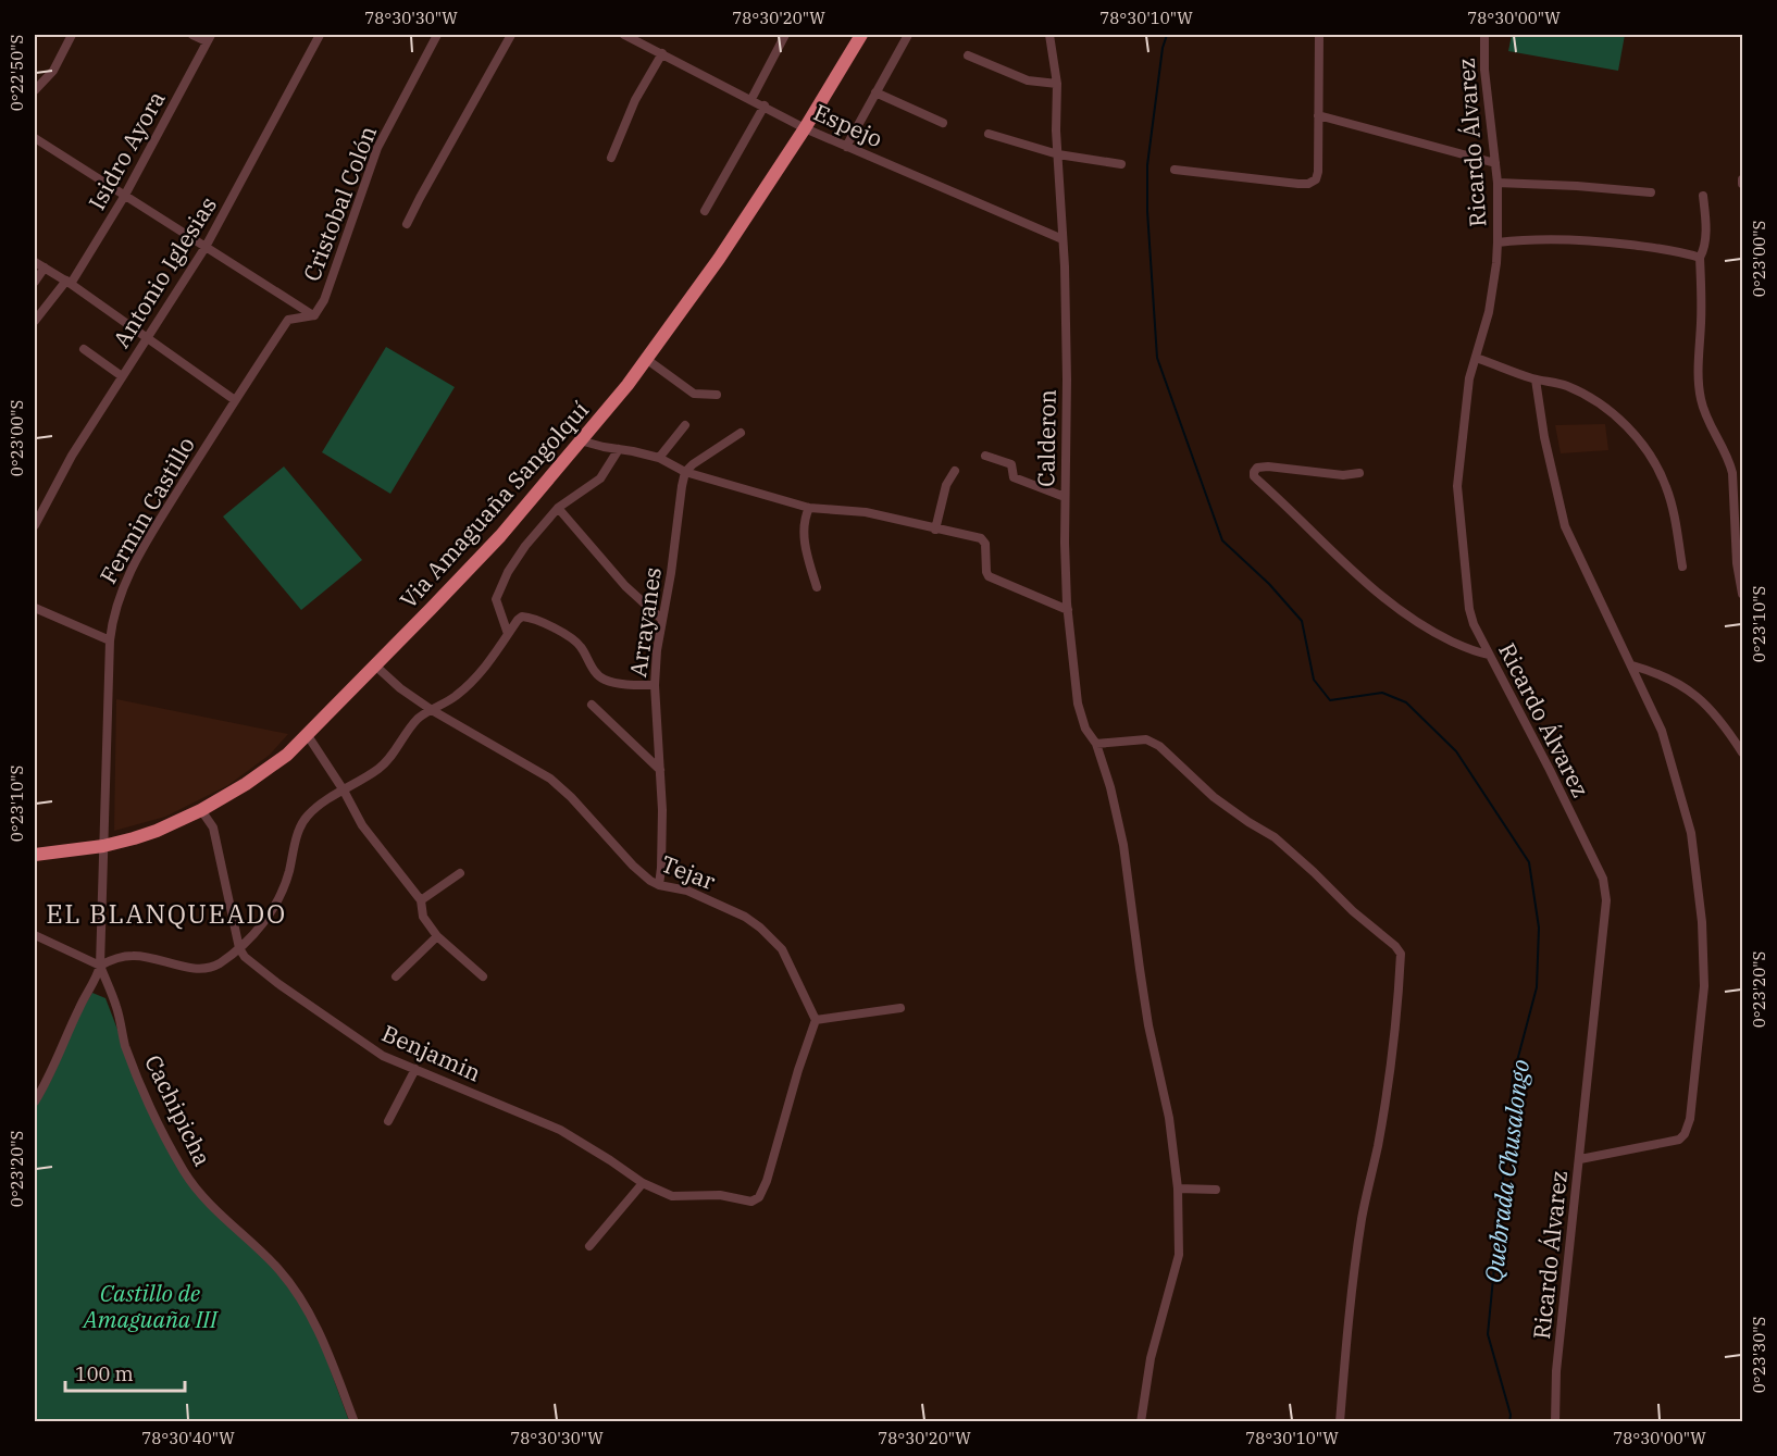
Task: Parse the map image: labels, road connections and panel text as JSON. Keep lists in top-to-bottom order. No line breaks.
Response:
{"streets":{"highway":["Via Amaguaña Sangolquí"],"street":["Espejo","Ricardo Álvarez","Isidro Ayora","Cristobal Colón","Antonio Iglesias","Calderon","Fermin Castillo","Arrayanes","Tejar","Benjamin","Cachipicha"]},"crossings":[["Espejo","Calderon"],["Espejo","Via Amaguaña Sangolquí"],["Via Amaguaña Sangolquí","Fermin Castillo"],["Via Amaguaña Sangolquí","Tejar"],["Via Amaguaña Sangolquí","Cachipicha"],["Fermin Castillo","Cachipicha"],["Arrayanes","Tejar"],["Tejar","Benjamin"]],"districts":["EL BLANQUEADO"],"water":["Quebrada Chusalongo"],"parks":["Castillo de Amaguaña III"],"scale_bar":"100 m","coordinates":["78°30'30\"W","78°30'20\"W","78°30'10\"W","78°30'00\"W","0°22'50\"S","0°23'00\"S","0°23'10\"S","0°23'20\"S","0°23'30\"S","78°30'40\"W"]}
